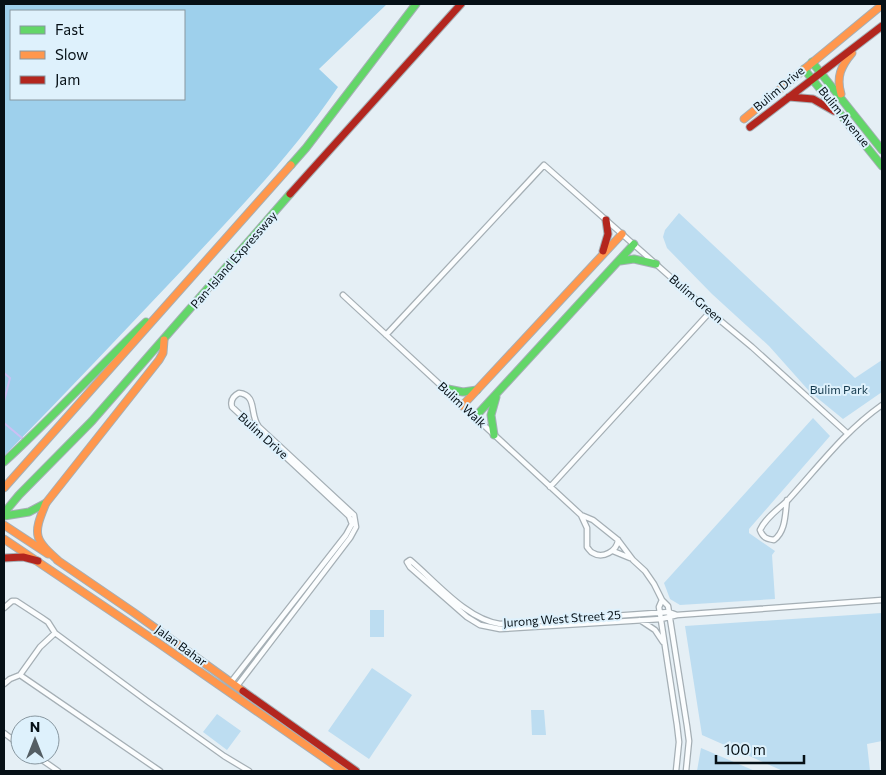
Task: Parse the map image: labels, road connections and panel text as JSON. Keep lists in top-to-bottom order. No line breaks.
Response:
{"streets":{"main road":["Bulim Drive","Bulim Avenue","Pan-Island Expressway","Jalan Bahar"],"street":["Bulim Green","Bulim Walk","Jurong West Street 25"]},"crossings":[["Bulim Drive","Bulim Avenue"],["Bulim Drive","Jalan Bahar"],["Bulim Green","Bulim Walk"],["Bulim Walk","Jurong West Street 25"]],"parks":["Bulim Park"],"legend":["Fast","Slow","Jam"],"scale_bar":"100 m","north":"top"}
